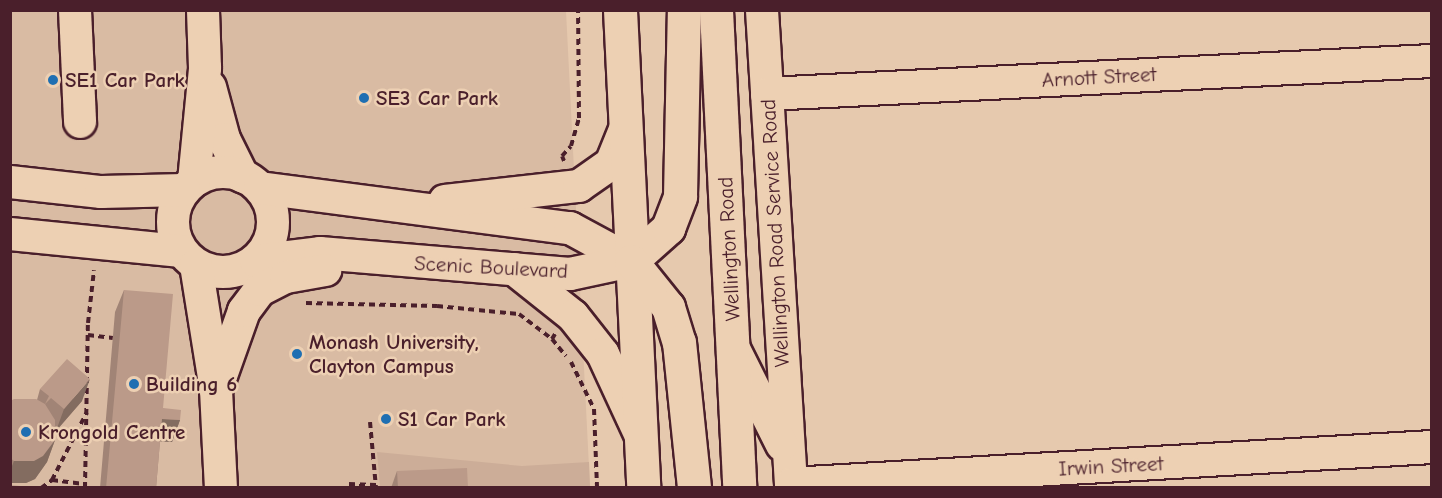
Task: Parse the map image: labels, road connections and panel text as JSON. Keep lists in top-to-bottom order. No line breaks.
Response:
{"streets":{"highway":["Wellington Road"],"street":["Arnott Street","Wellington Road Service Road","Scenic Boulevard","Irwin Street"]},"crossings":[["Arnott Street","Wellington Road Service Road"],["Wellington Road Service Road","Wellington Road"],["Wellington Road Service Road","Irwin Street"]],"places":["SE1 Car Park","SE3 Car Park","Monash University, Clayton Campus","Building 6","S1 Car Park","Krongold Centre"]}
